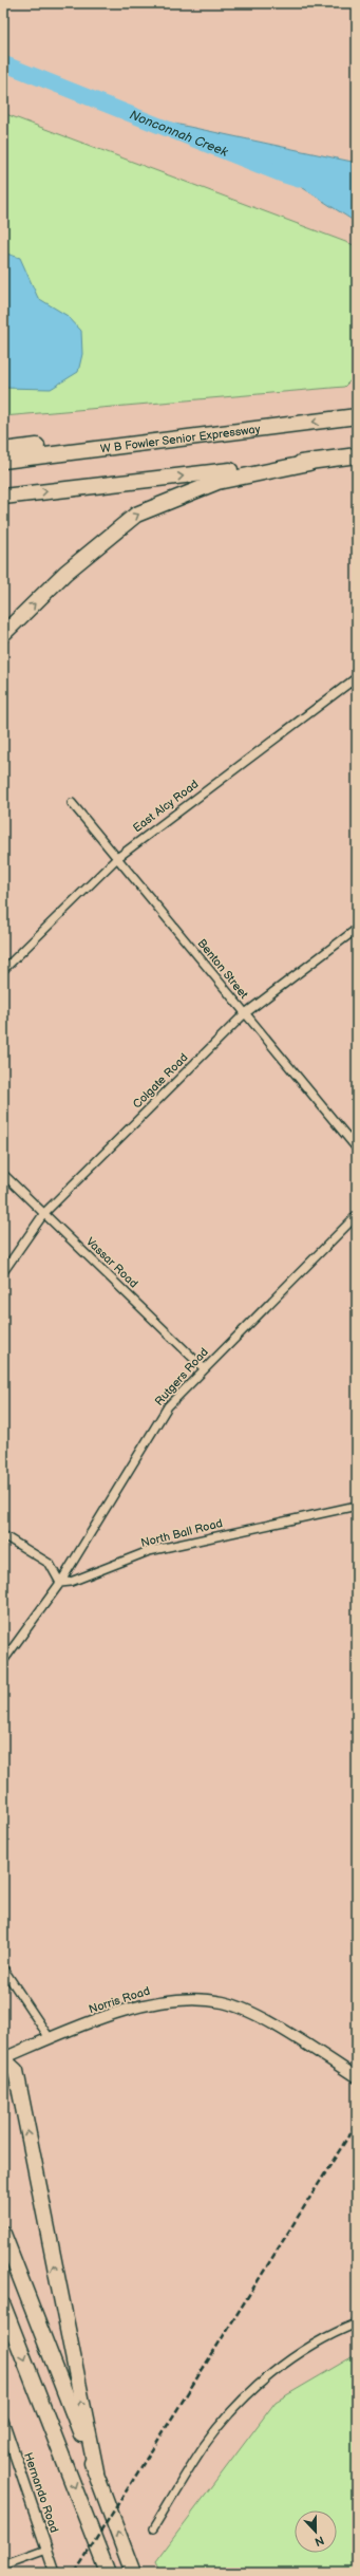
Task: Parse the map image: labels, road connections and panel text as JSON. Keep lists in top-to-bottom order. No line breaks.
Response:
{"streets":{"highway":["W B Fowler Senior Expressway"],"main road":["Norris Road"],"street":["East Alcy Road","Benton Street","Colgate Road","Vassar Road","Rutgers Road","North Ball Road","Hernando Road"]},"crossings":[["East Alcy Road","Benton Street"],["Benton Street","Colgate Road"],["Colgate Road","Vassar Road"],["Vassar Road","Rutgers Road"],["Rutgers Road","North Ball Road"]],"water":["Nonconnah Creek"],"north":"bottom"}
